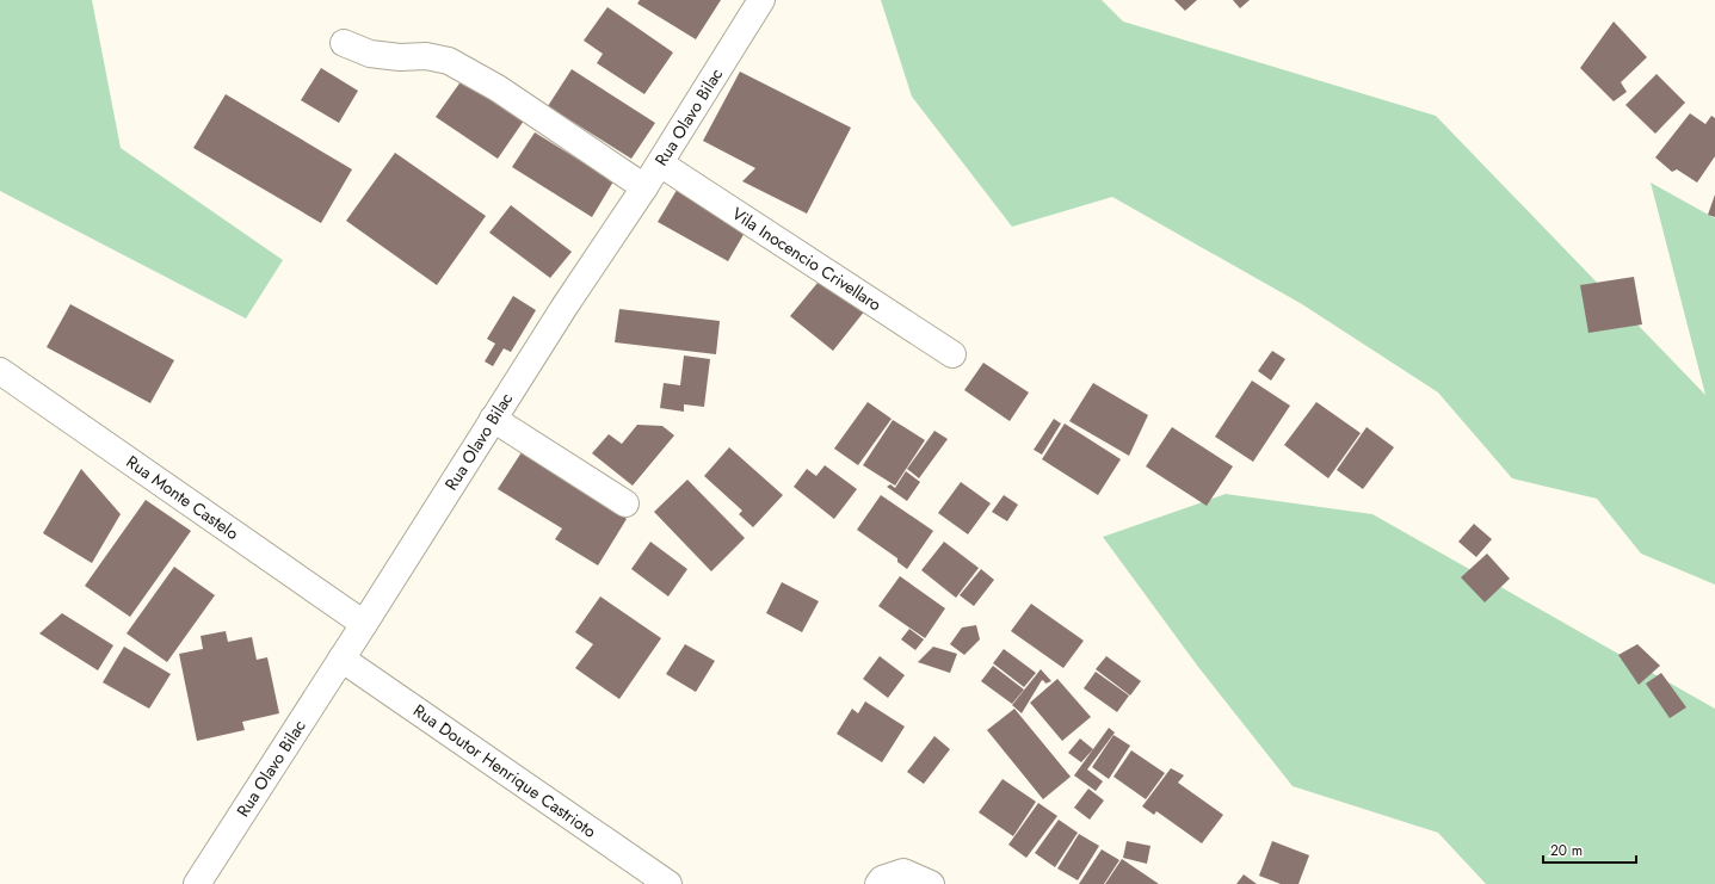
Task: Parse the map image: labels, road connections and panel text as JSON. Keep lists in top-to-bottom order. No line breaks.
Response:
{"streets":{"street":["Rua Olavo Bilac","Vila Inocencio Crivellaro","Rua Monte Castelo","Rua Doutor Henrique Castrioto"]},"crossings":[["Rua Olavo Bilac","Vila Inocencio Crivellaro"],["Rua Olavo Bilac","Rua Monte Castelo"],["Rua Olavo Bilac","Rua Doutor Henrique Castrioto"]],"scale_bar":"20 m"}
